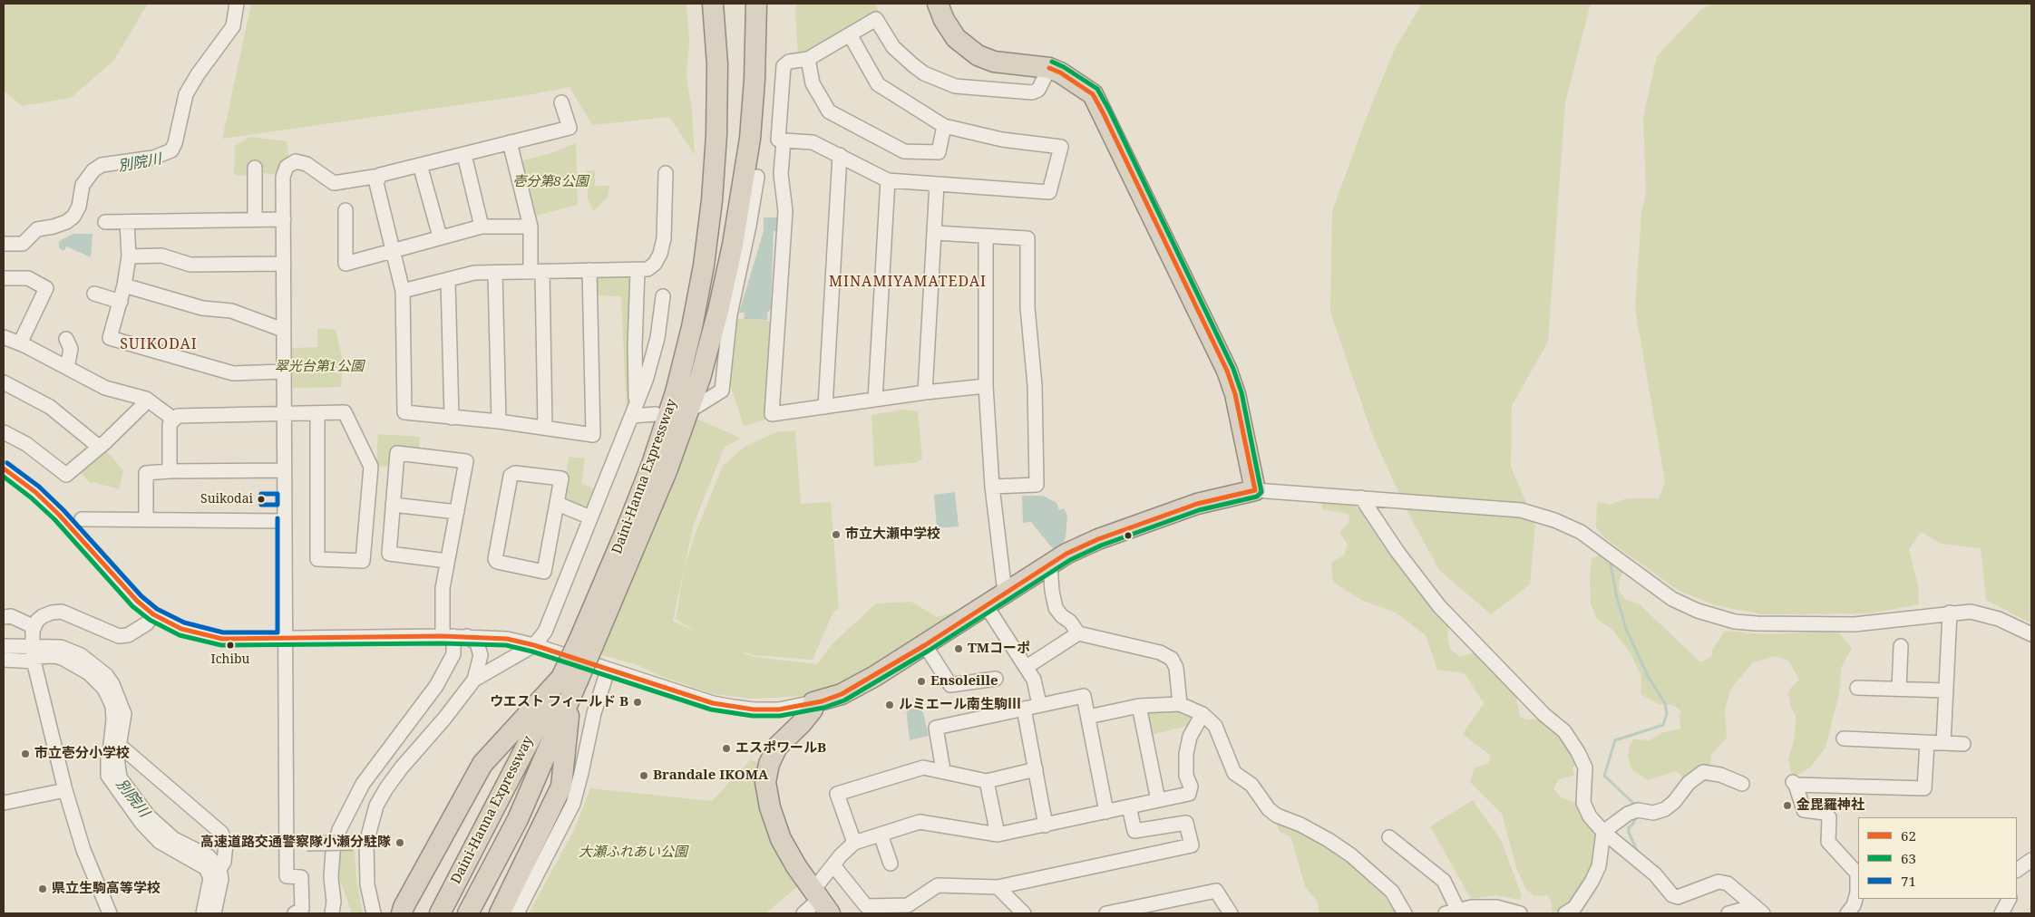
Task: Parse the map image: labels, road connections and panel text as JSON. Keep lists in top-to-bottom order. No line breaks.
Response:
{"streets":{"highway":["Daini-Hanna Expressway"]},"districts":["MINAMIYAMATEDAI","SUIKODAI"],"water":["別院川"],"parks":["壱分第8公園","翠光台第1公園","大瀬ふれあい公園"],"places":["Suikodai","市立大瀬中学校","Ichibu","TMコーポ","Ensoleille","ウエスト フィールド B","ルミエール南生駒Ⅲ","エスポワールB","市立壱分小学校","Brandale IKOMA","金毘羅神社","高速道路交通警察隊小瀬分駐隊","県立生駒高等学校"],"lines":["transit line 63","transit line 62","transit line 71"],"legend":["62","63","71"]}
